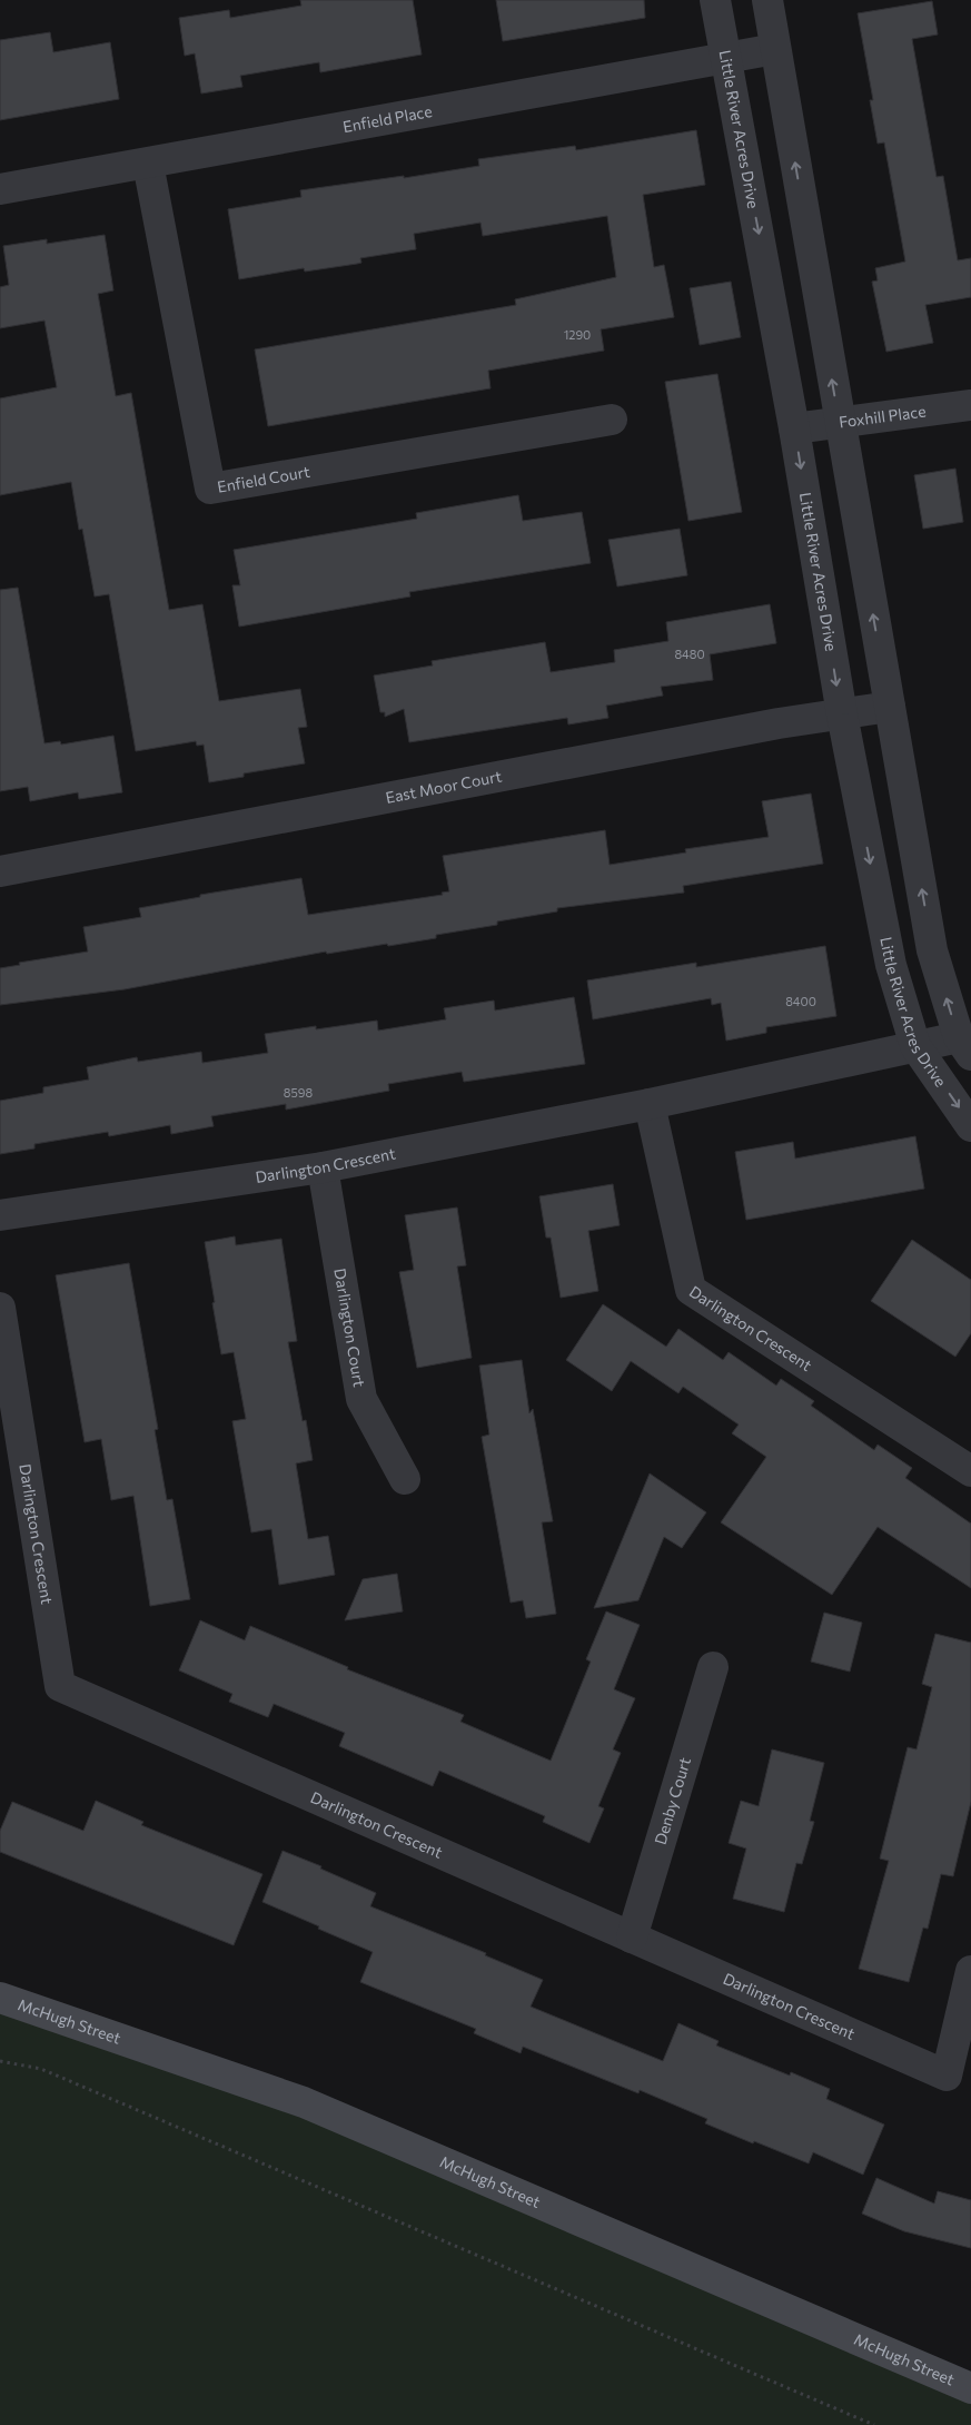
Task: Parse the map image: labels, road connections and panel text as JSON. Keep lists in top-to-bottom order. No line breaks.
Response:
{"streets":{"main road":["McHugh Street"],"street":["Enfield Place","Little River Acres Drive","Foxhill Place","Enfield Court","East Moor Court","Darlington Crescent","Darlington Court","Denby Court"]},"crossings":[["Enfield Place","Little River Acres Drive"],["Enfield Place","Enfield Court"],["Little River Acres Drive","Foxhill Place"],["Little River Acres Drive","East Moor Court"],["Little River Acres Drive","Darlington Crescent"],["Darlington Crescent","Darlington Court"],["Darlington Crescent","Denby Court"]],"house_numbers":["1290","8480","8400","8598"]}
